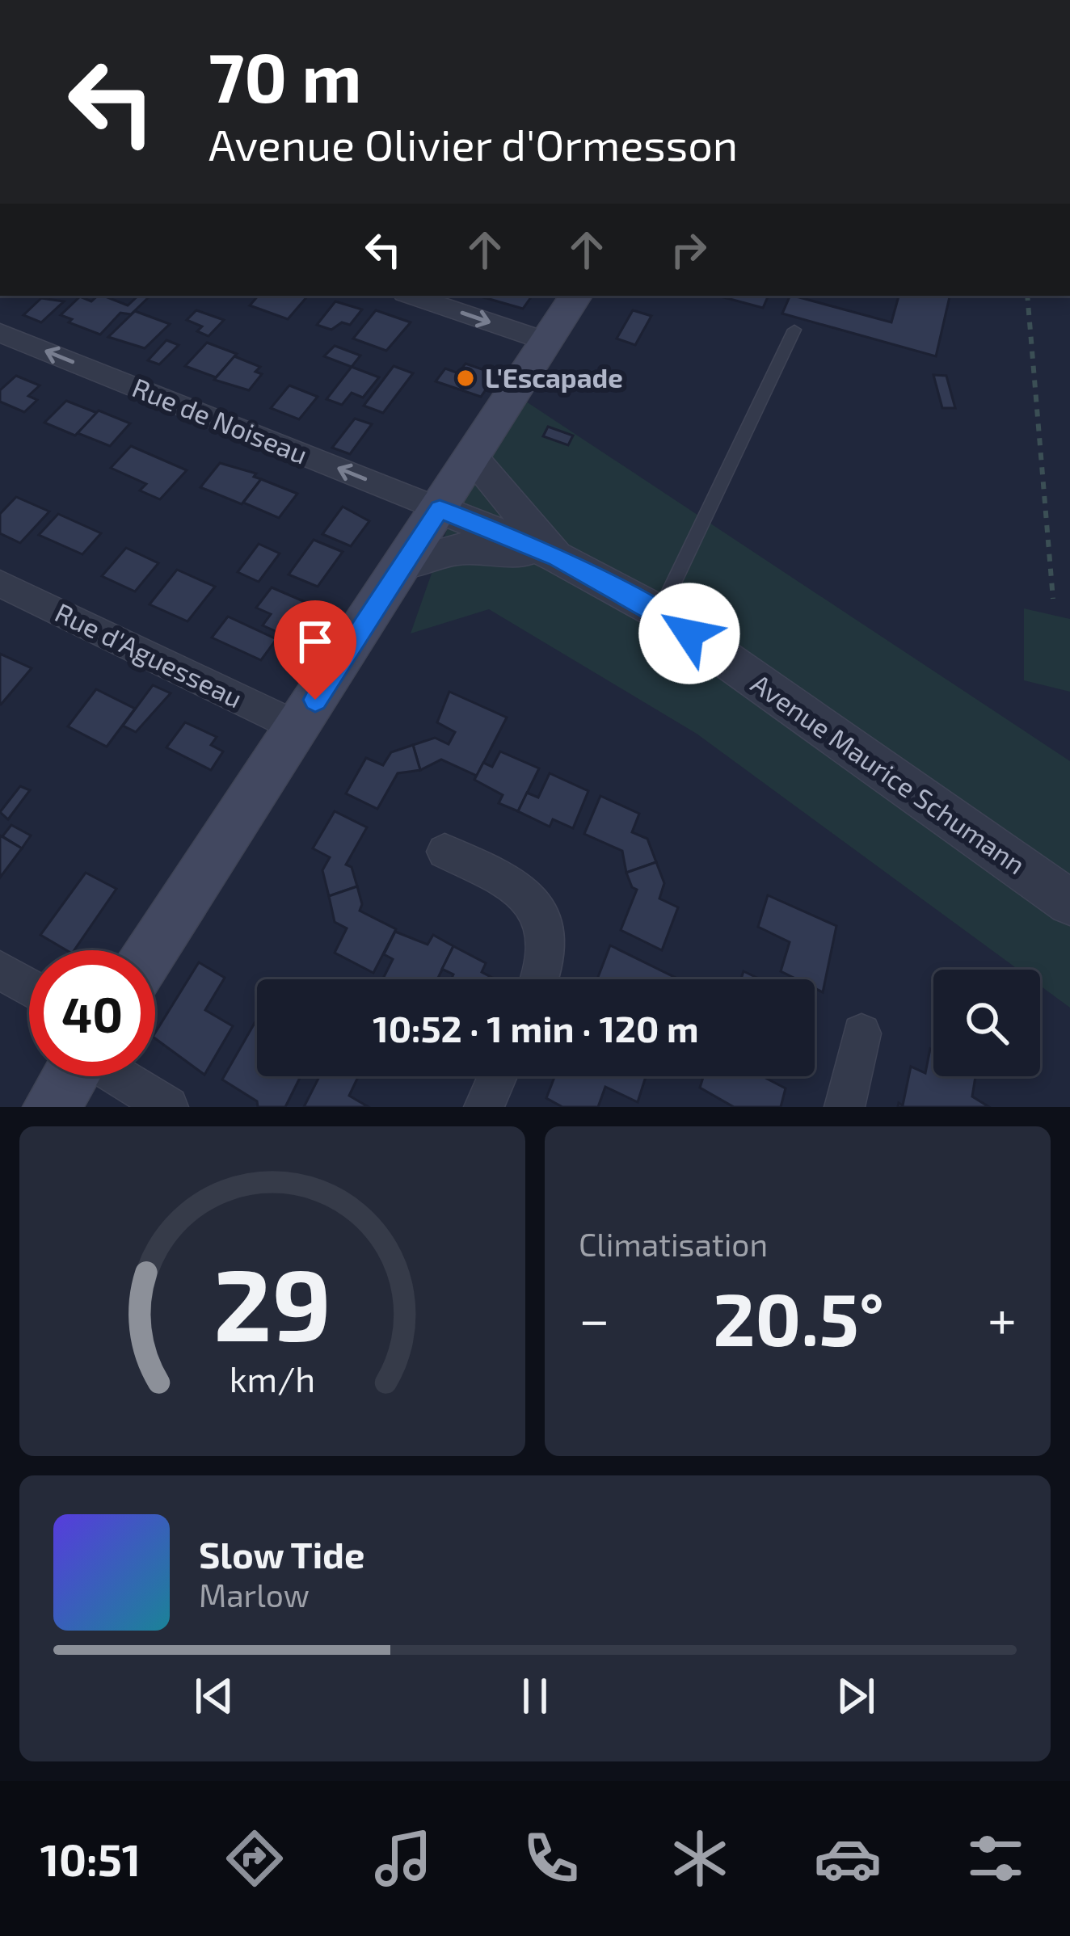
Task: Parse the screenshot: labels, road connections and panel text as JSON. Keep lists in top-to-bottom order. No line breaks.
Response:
{"streets":{"street":["Rue de Noiseau","Rue d'Aguesseau","Avenue Maurice Schumann"]},"crossings":[["Rue de Noiseau","Avenue Maurice Schumann"]],"one_way":["Rue de Noiseau"],"places":["L'Escapade"],"page":{"turn":["70 m","Avenue Olivier d'Ormesson"],"limit":"40","trip":"10:52 · 1 min · 120 m","tile":"Climatisation","heat":["−","20.5°","+"],"song":["Slow Tide","Marlow"],"tabs":"10:51","gauge":["29","km/h"]}}
